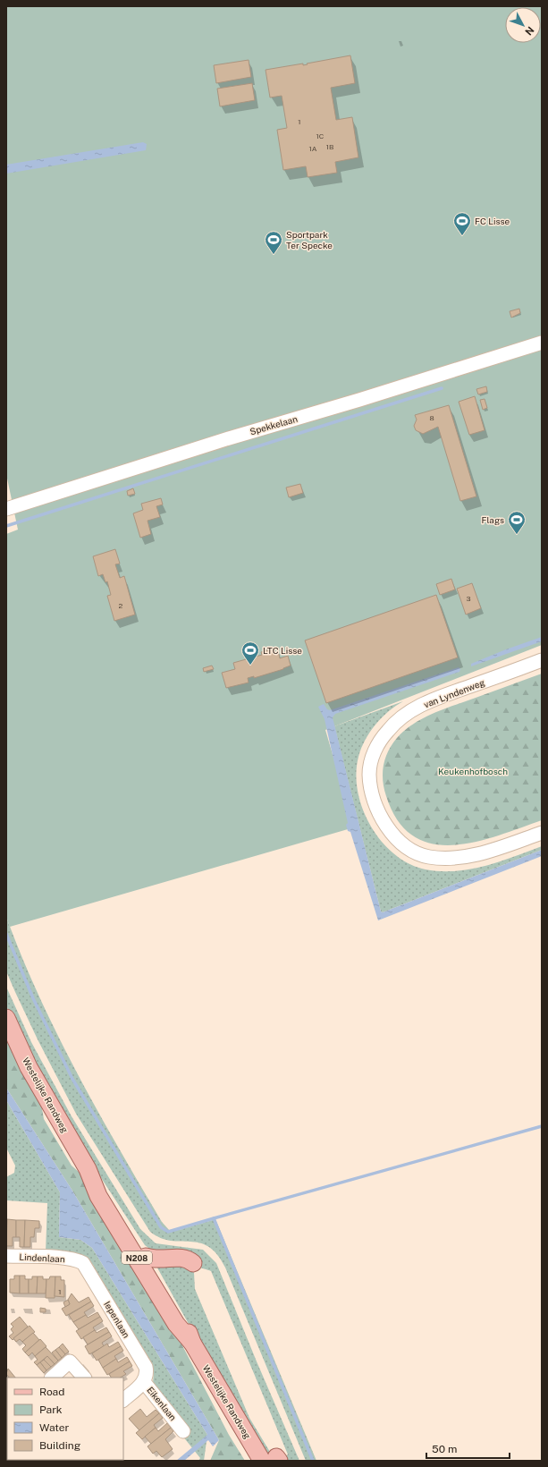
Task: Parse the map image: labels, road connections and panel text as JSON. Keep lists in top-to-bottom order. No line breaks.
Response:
{"streets":{"main road":["Westelijke Randweg","N208"],"street":["Spekkelaan","van Lyndenweg","Lindenlaan","Iepenlaan","Eikenlaan"]},"crossings":[["Lindenlaan","Iepenlaan"],["Iepenlaan","Eikenlaan"]],"parks":["Keukenhofbosch"],"places":{"sports":["FC Lisse","Sportpark Ter Specke","Flags","LTC Lisse"]},"house_numbers":["1","1C","1B","1A","8","3","2","1"],"legend":["Road","Park","Water","Building"],"scale_bar":"50 m","north":"bottom right"}
